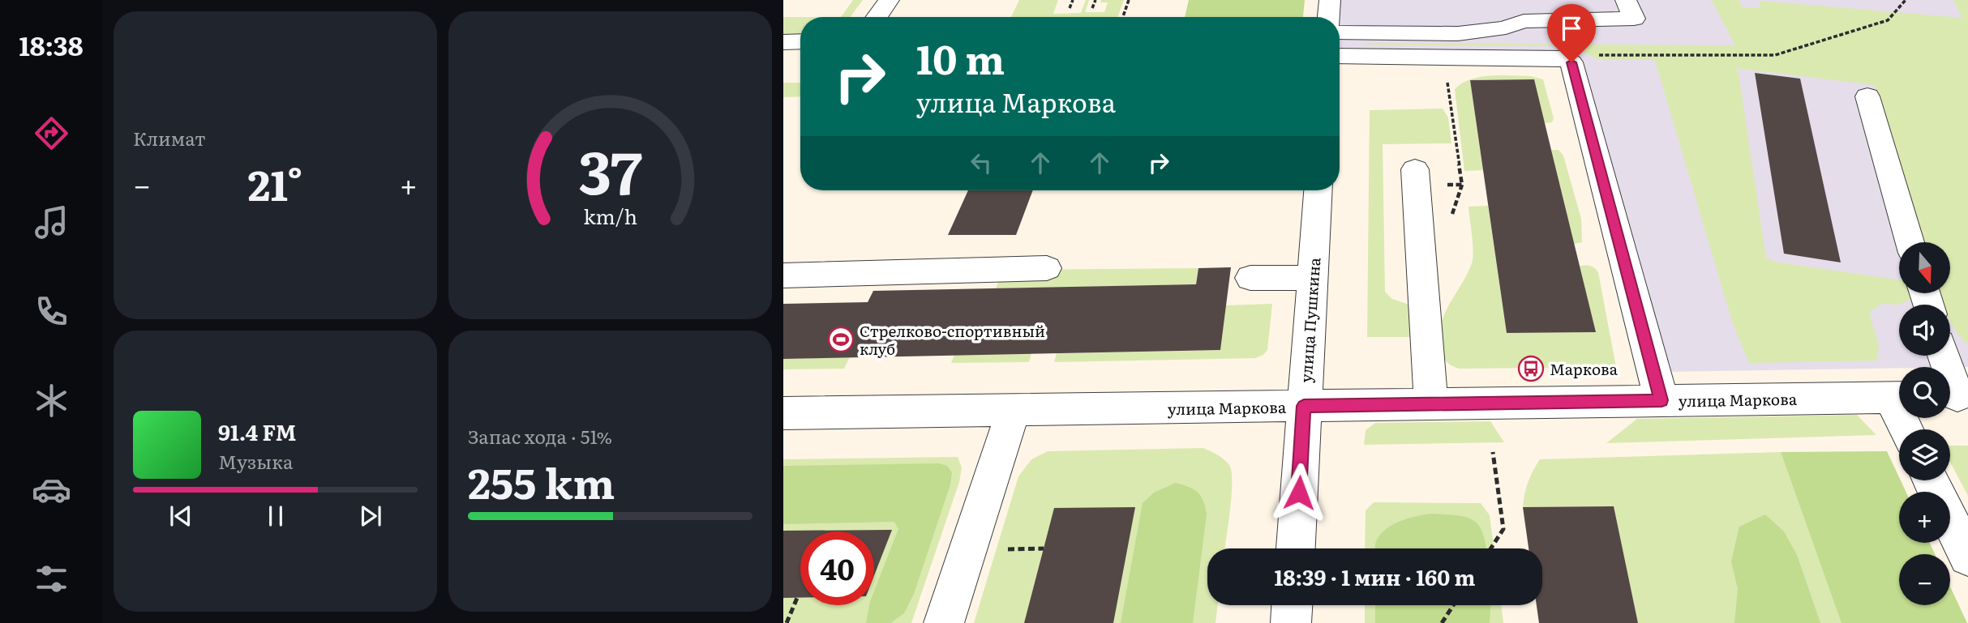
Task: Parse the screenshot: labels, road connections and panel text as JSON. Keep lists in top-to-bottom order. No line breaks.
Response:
{"streets":{"street":["улица Пушкина","улица Маркова"]},"crossings":[["улица Пушкина","улица Маркова"]],"places":{"sports":["Стрелково-спортивный клуб"],"bus stop":["Маркова"]},"north":"bottom","page":{"tabs":"18:38","tile":["Климат",["Запас хода · 51%","255 km"]],"turn":["10 m","улица Маркова"],"heat":["−","21°","+"],"map_buttons":["+","−"],"song":["91.4 FM","Музыка"],"limit":"40","trip":"18:39 · 1 мин · 160 m","gauge":["37","km/h"]}}
